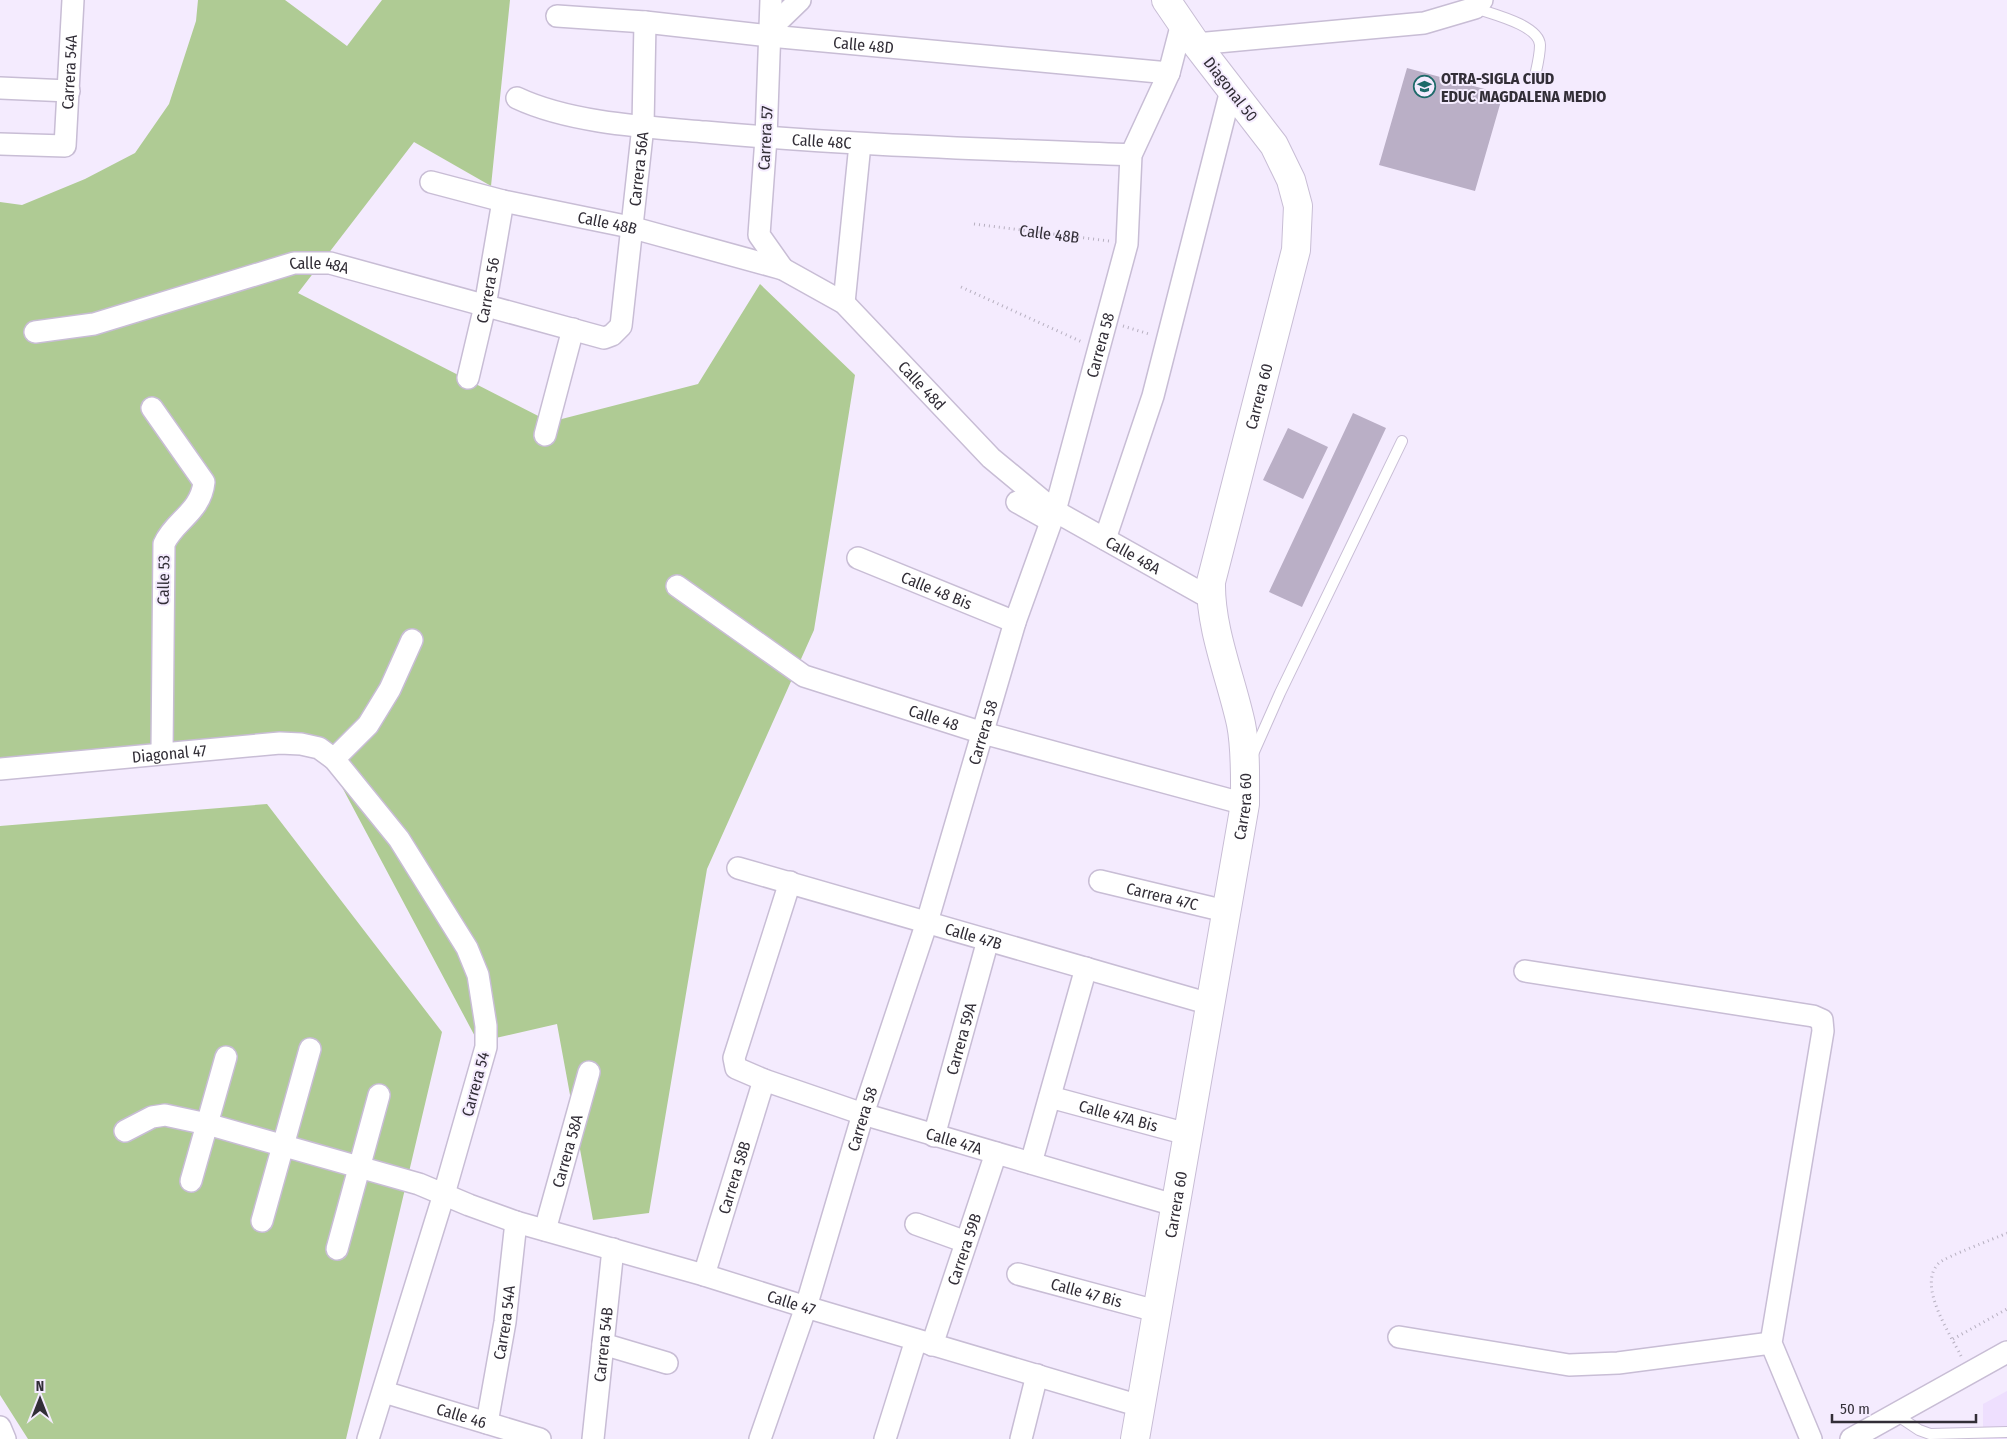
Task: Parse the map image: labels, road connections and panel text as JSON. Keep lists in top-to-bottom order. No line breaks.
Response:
{"streets":{"street":["Calle 48D","Carrera 54A","Diagonal 50","Carrera 57","Calle 48C","Carrera 56A","Calle 48B","Calle 48A","Carrera 56","Carrera 58","Calle 48d","Carrera 60","Calle 53","Calle 48 Bis","Calle 48","Diagonal 47","Carrera 47C","Calle 47B","Carrera 59A","Carrera 54","Calle 47A Bis","Calle 47A","Carrera 58A","Carrera 58B","Carrera 59B","Calle 47 Bis","Calle 47","Carrera 54B","Calle 46"]},"crossings":[["Calle 48D","Carrera 57"],["Calle 48D","Carrera 56A"],["Calle 48D","Carrera 58"],["Carrera 54A","Calle 47"],["Carrera 54A","Calle 46"],["Diagonal 50","Carrera 58"],["Diagonal 50","Carrera 60"],["Carrera 57","Calle 48C"],["Carrera 57","Calle 48B"],["Carrera 57","Calle 48d"],["Calle 48C","Carrera 56A"],["Calle 48C","Carrera 58"],["Carrera 56A","Calle 48B"],["Carrera 56A","Calle 48A"],["Calle 48B","Carrera 56"],["Calle 48B","Carrera 58"],["Calle 48B","Calle 48d"],["Calle 48A","Carrera 56"],["Calle 48A","Carrera 58"],["Calle 48A","Calle 48d"],["Calle 48A","Carrera 60"],["Carrera 58","Calle 48d"],["Carrera 58","Calle 48 Bis"],["Carrera 58","Calle 48"],["Carrera 58","Calle 47B"],["Carrera 58","Calle 47A"],["Carrera 58","Calle 47"],["Carrera 60","Calle 48"],["Carrera 60","Carrera 47C"],["Carrera 60","Calle 47B"],["Carrera 60","Calle 47A Bis"],["Carrera 60","Calle 47A"],["Carrera 60","Calle 47 Bis"],["Carrera 60","Calle 47"],["Calle 53","Diagonal 47"],["Diagonal 47","Carrera 54"],["Calle 47B","Carrera 59A"],["Calle 47B","Calle 47A"],["Carrera 59A","Calle 47A"],["Carrera 54","Calle 47"],["Carrera 54","Calle 46"],["Calle 47A","Carrera 58B"],["Calle 47A","Carrera 59B"],["Carrera 58A","Calle 47"],["Carrera 58B","Calle 47"],["Carrera 59B","Calle 47"],["Calle 47","Carrera 54B"]],"places":{"school or university":["OTRA-SIGLA CIUD EDUC MAGDALENA MEDIO"]},"scale_bar":"50 m","north":"top"}
